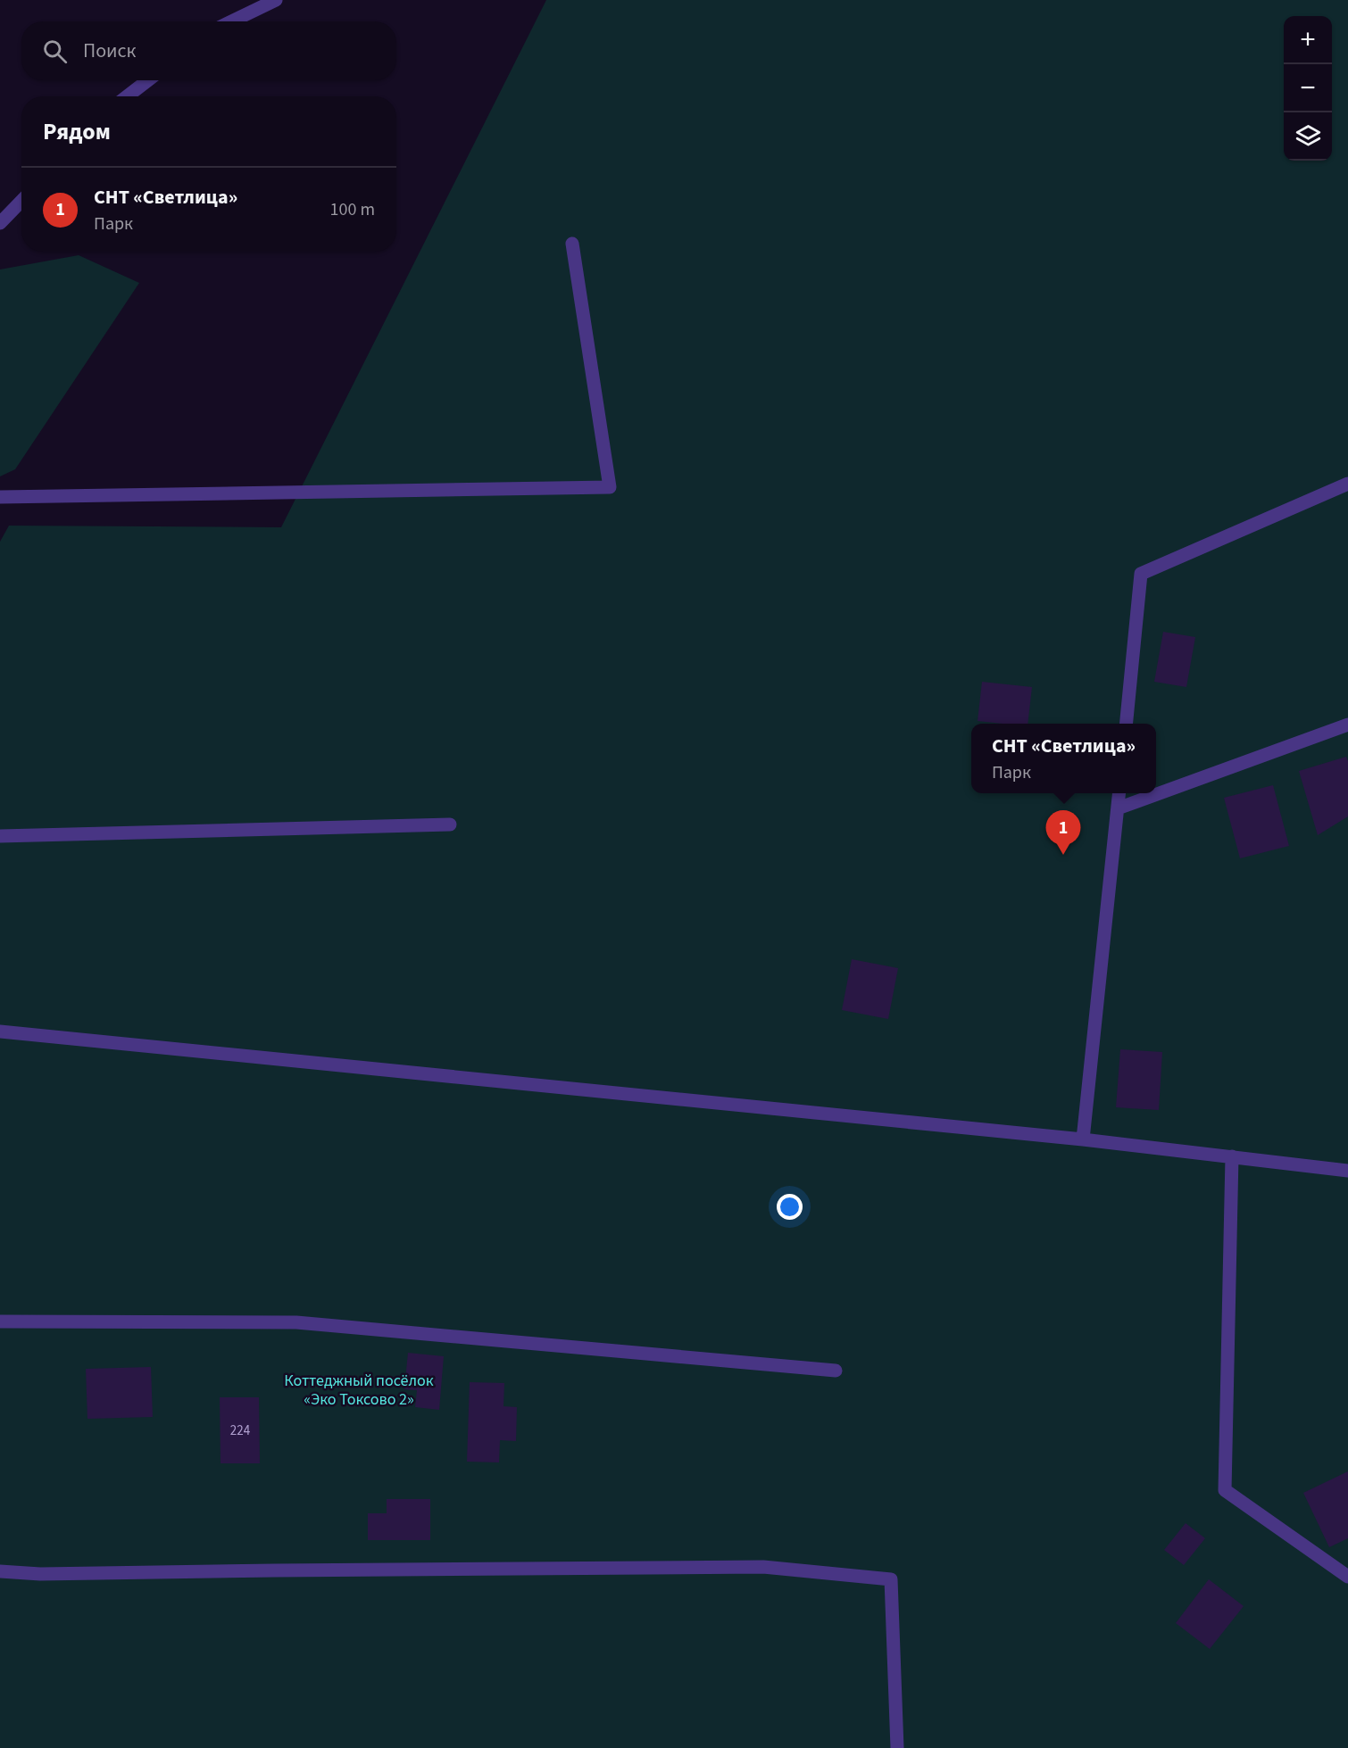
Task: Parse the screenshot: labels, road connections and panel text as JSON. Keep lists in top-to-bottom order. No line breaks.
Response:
{"parks":["Коттеджный посёлок «Эко Токсово 2»"],"house_numbers":["224"],"page":{"map_buttons":["+","−"],"search":"Поиск","heading":"Рядом","list":[{"mark":"1","name":"СНТ «Светлица»","note":"Парк","value":"100 m"}],"popup":["СНТ «Светлица»","Парк"],"pins":"1"}}
